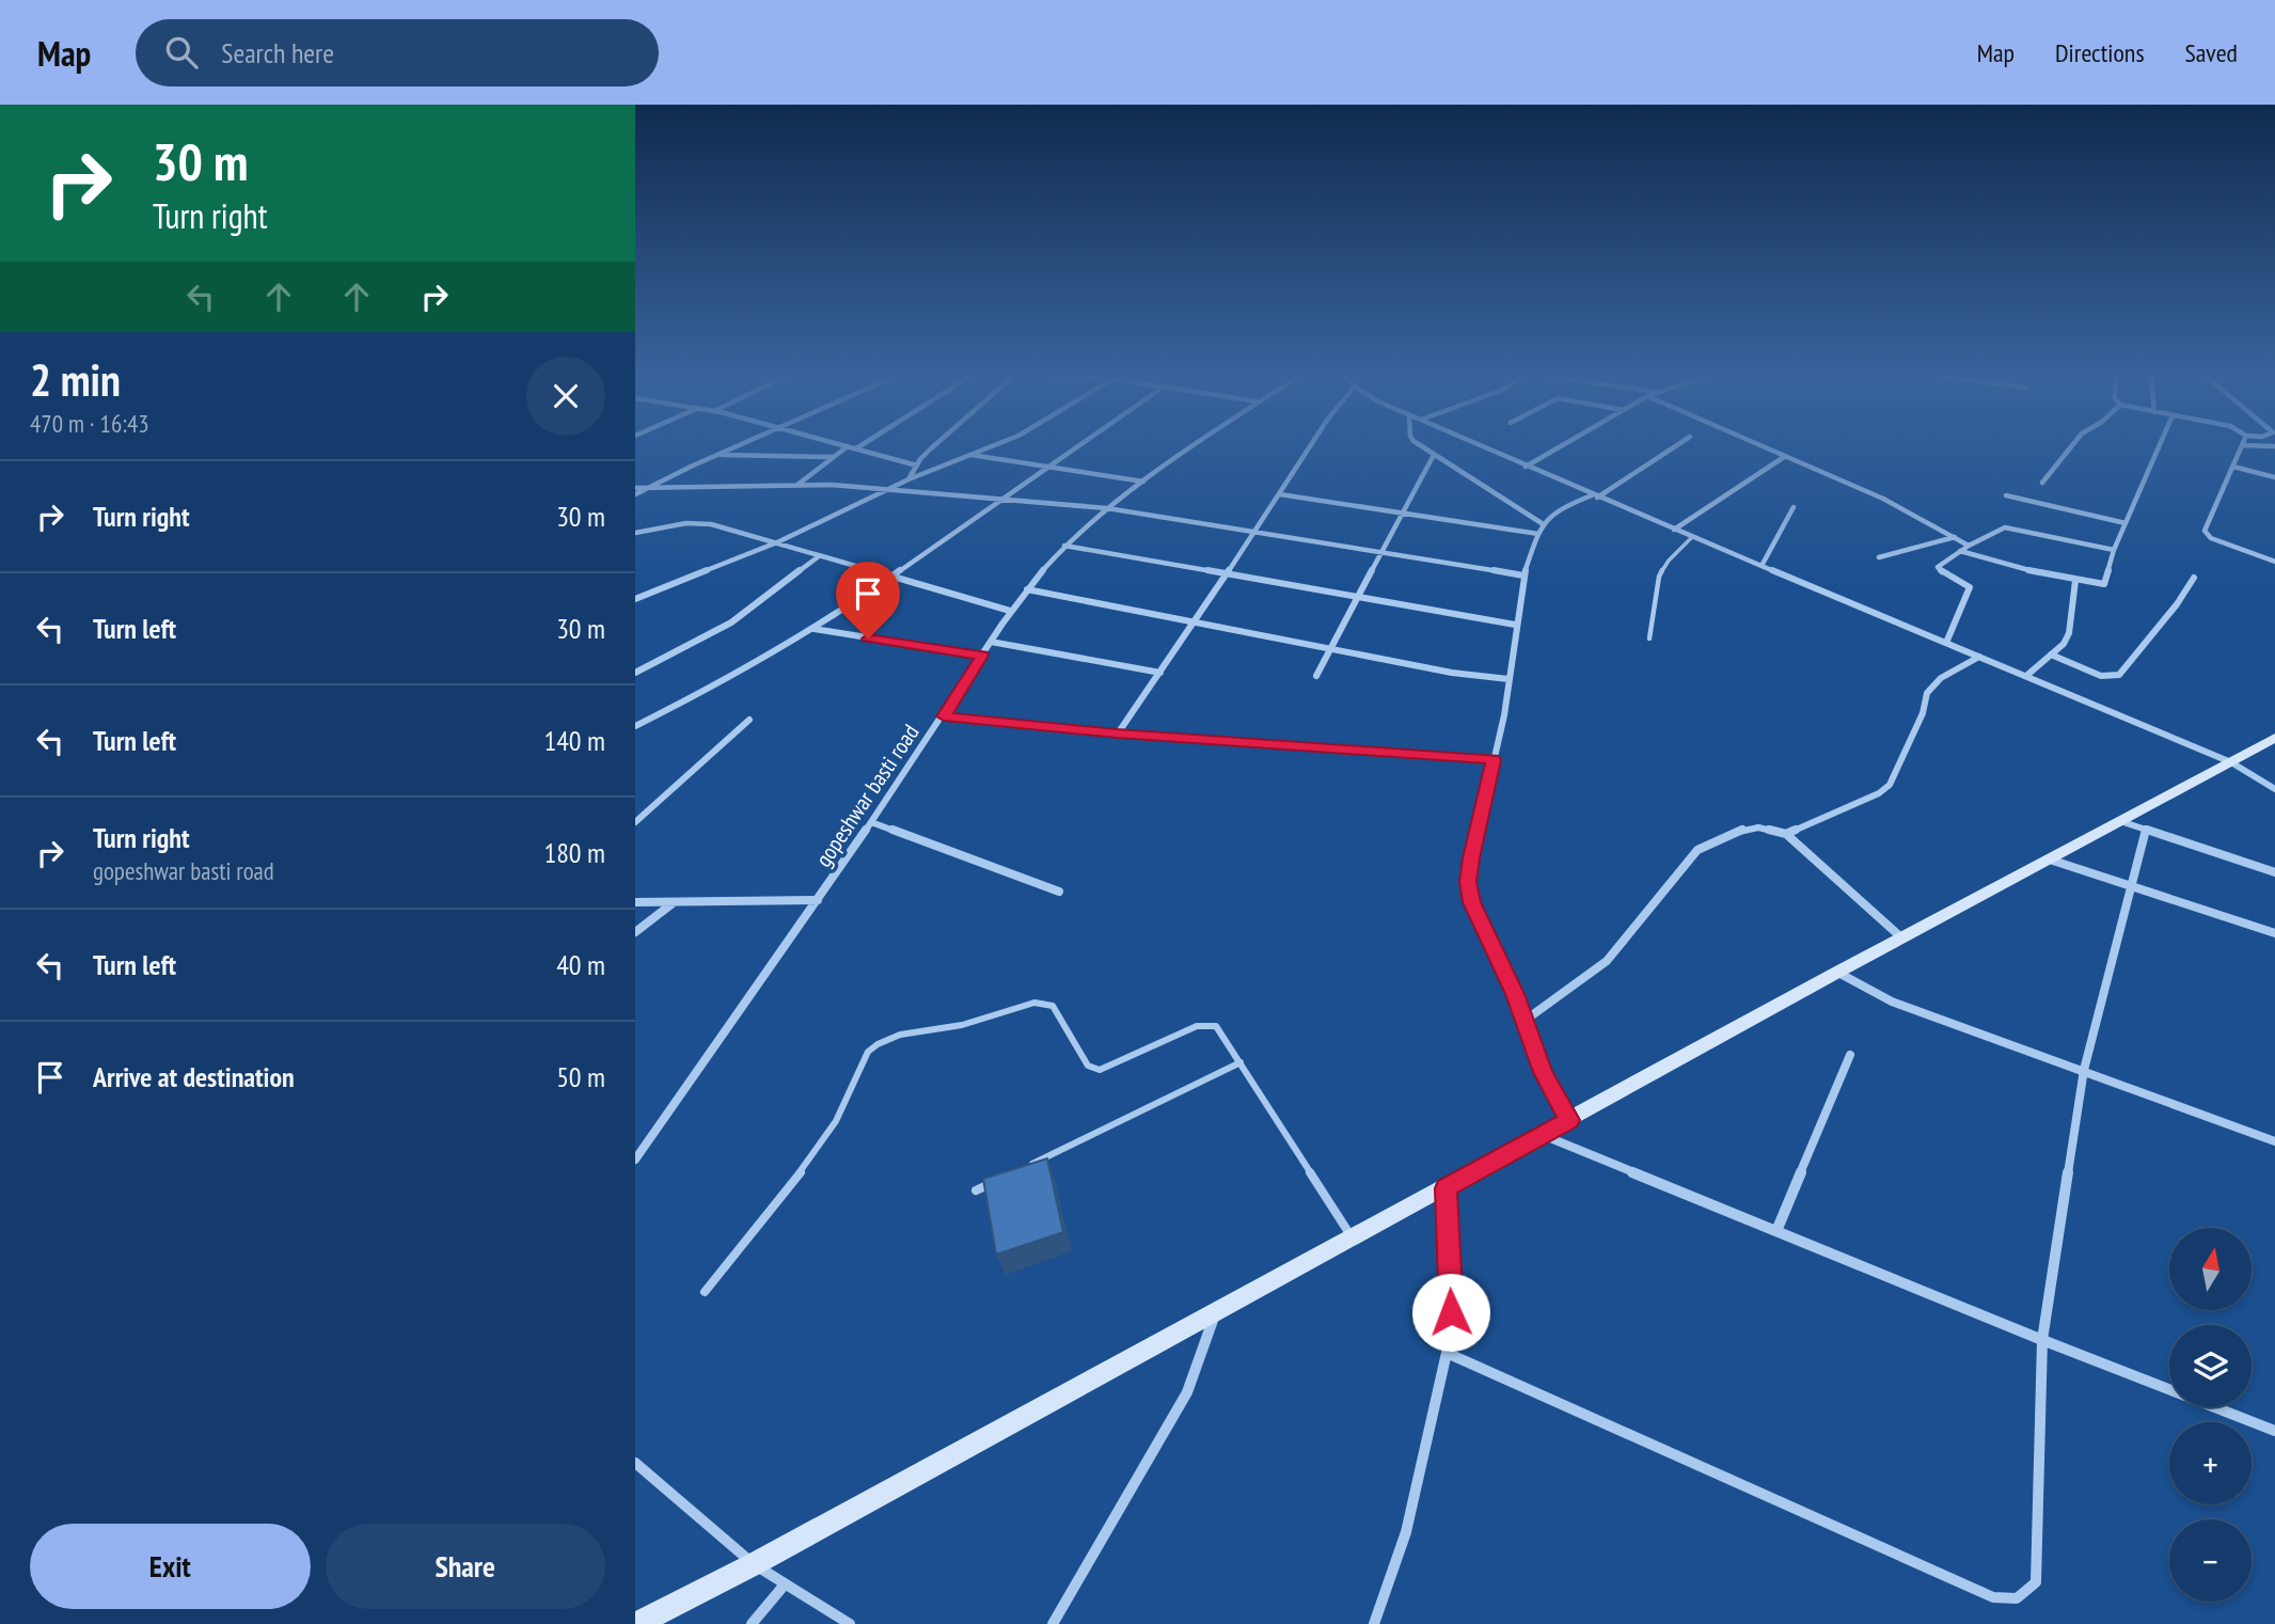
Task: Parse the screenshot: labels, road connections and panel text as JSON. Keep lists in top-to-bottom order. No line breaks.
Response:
{"streets":{"street":["gopeshwar basti road"]},"north":"top","page":{"header":"Map","search":"Search here","nav":["Map","Directions","Saved"],"turn":["30 m","Turn right"],"heading":["2 min","470 m · 16:43"],"list":[{"name":"Turn right","value":"30 m"},{"name":"Turn left","value":"30 m"},{"name":"Turn left","value":"140 m"},{"name":"Turn right","note":"gopeshwar basti road","value":"180 m"},{"name":"Turn left","value":"40 m"},{"name":"Arrive at destination","value":"50 m"}],"map_buttons":["+","−"],"buttons":["Exit","Share"]}}
